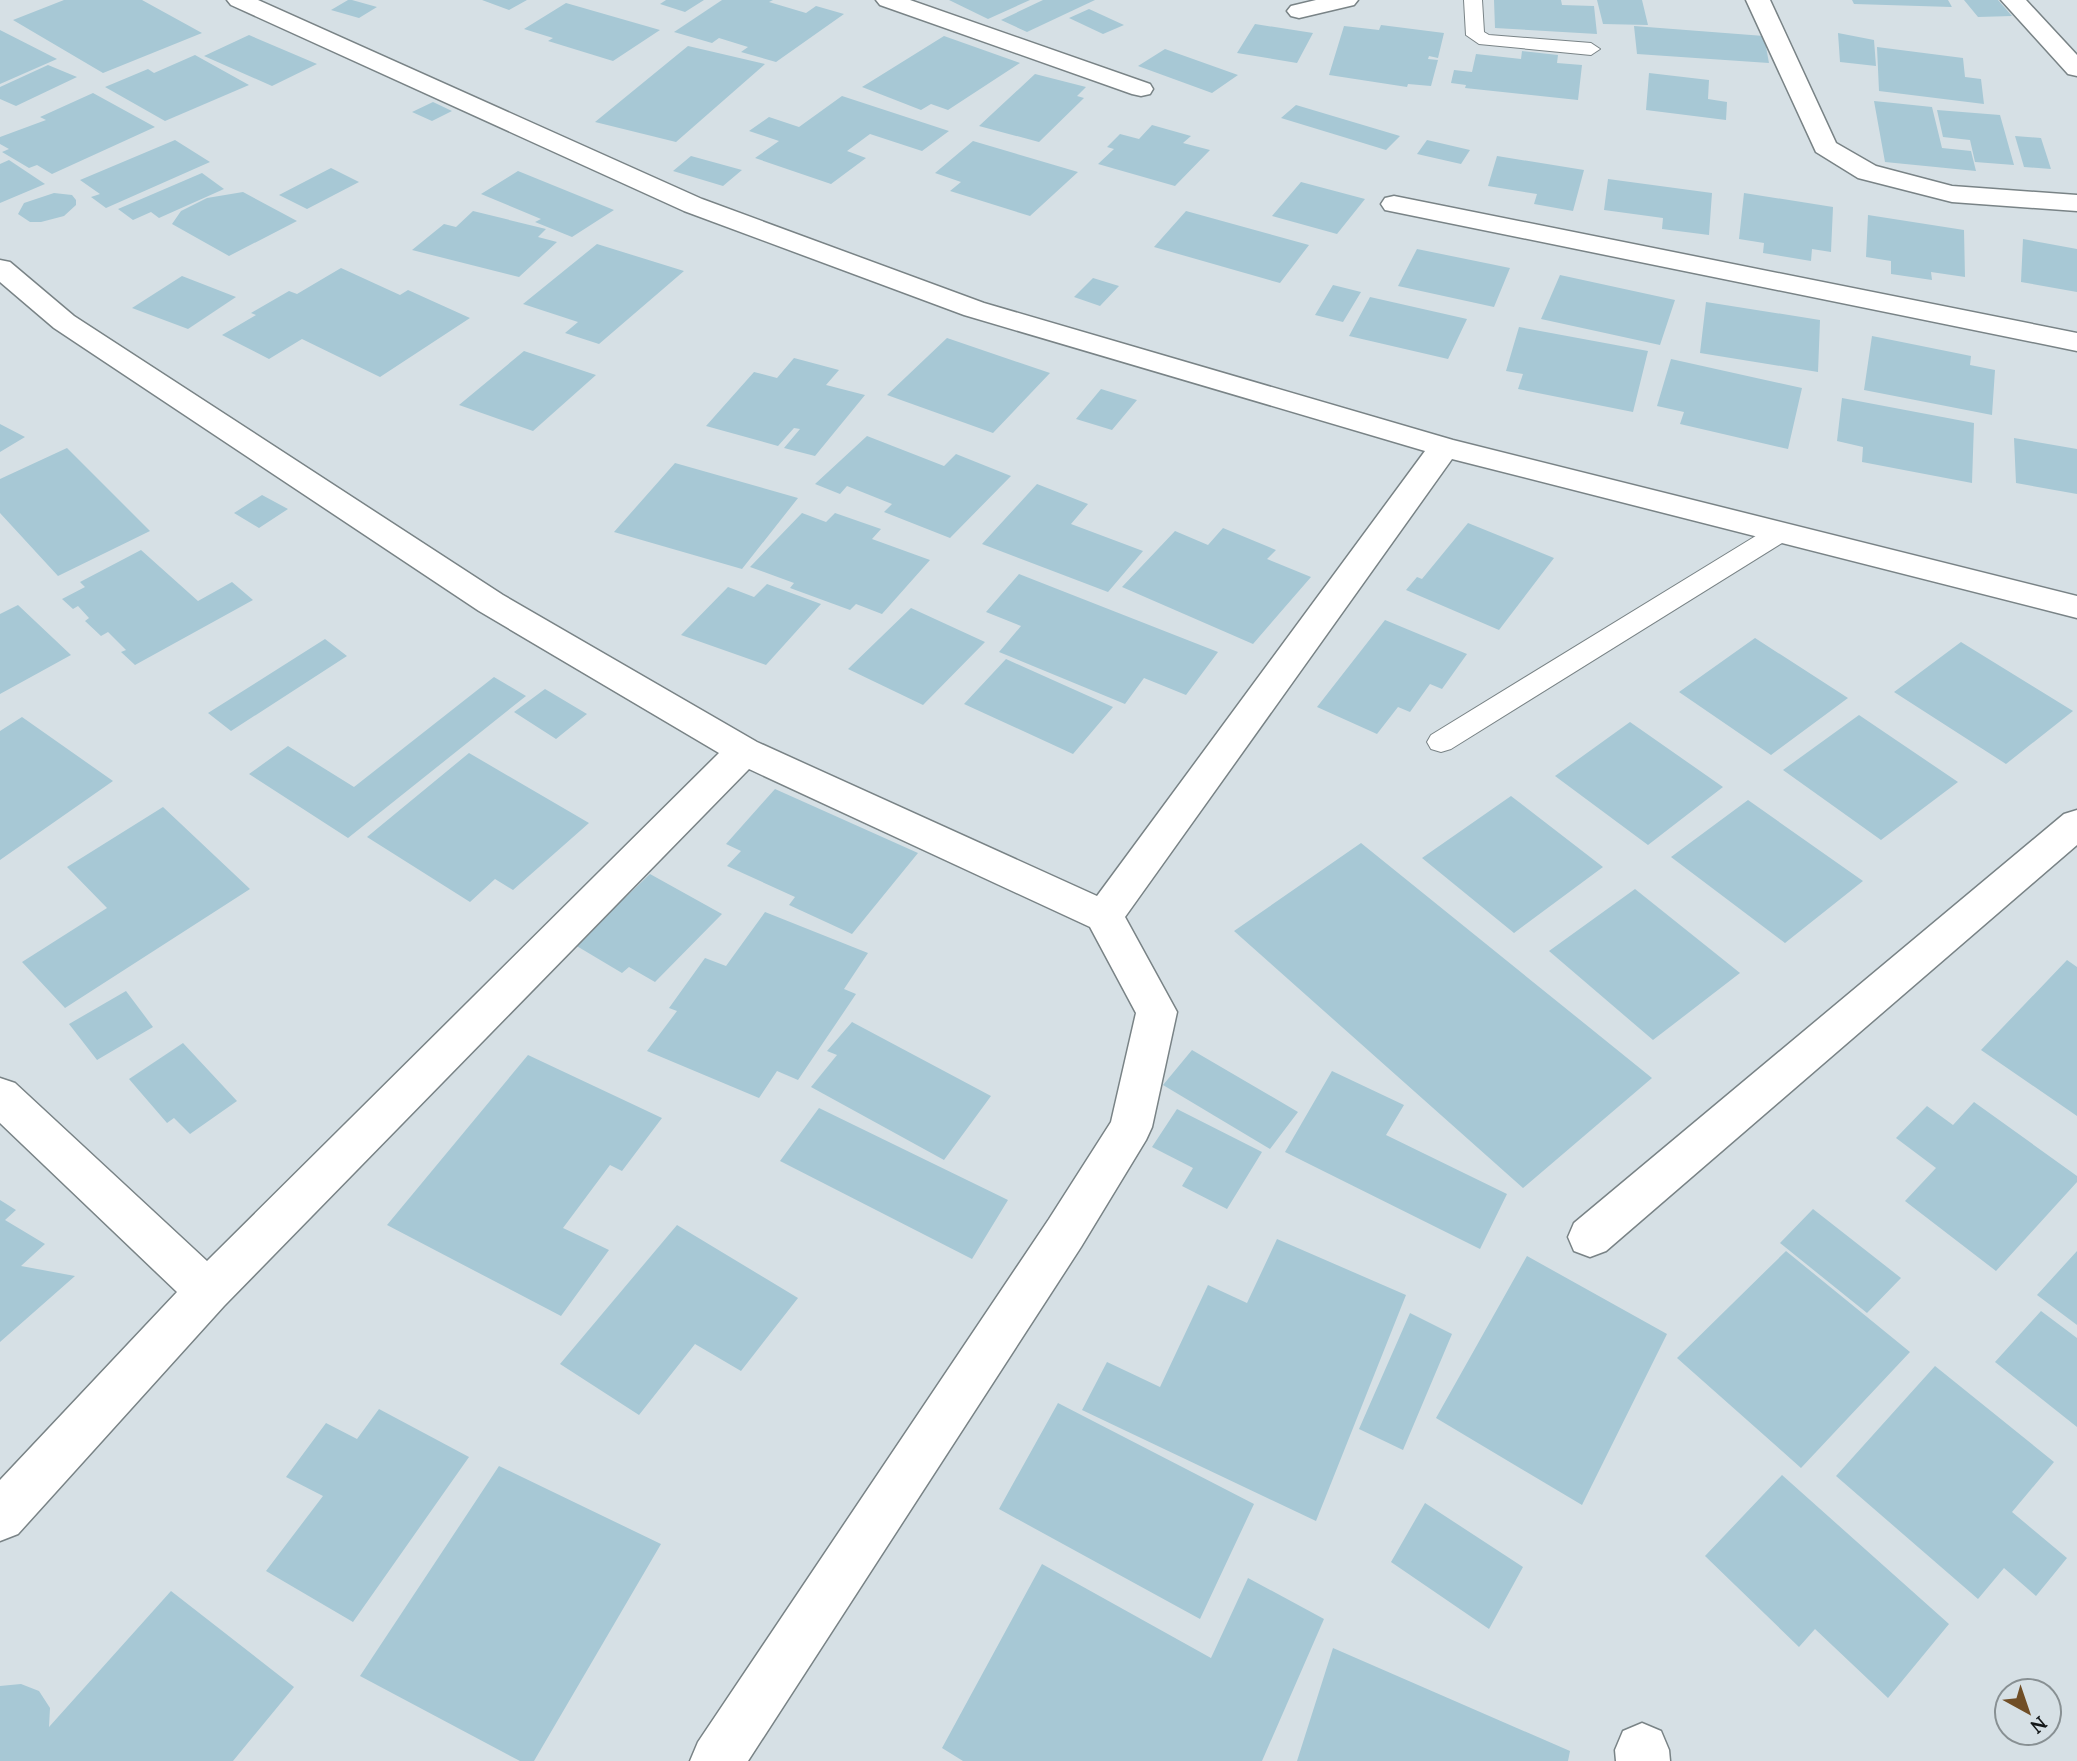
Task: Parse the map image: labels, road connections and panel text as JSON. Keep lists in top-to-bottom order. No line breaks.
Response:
{"north":"bottom right"}
